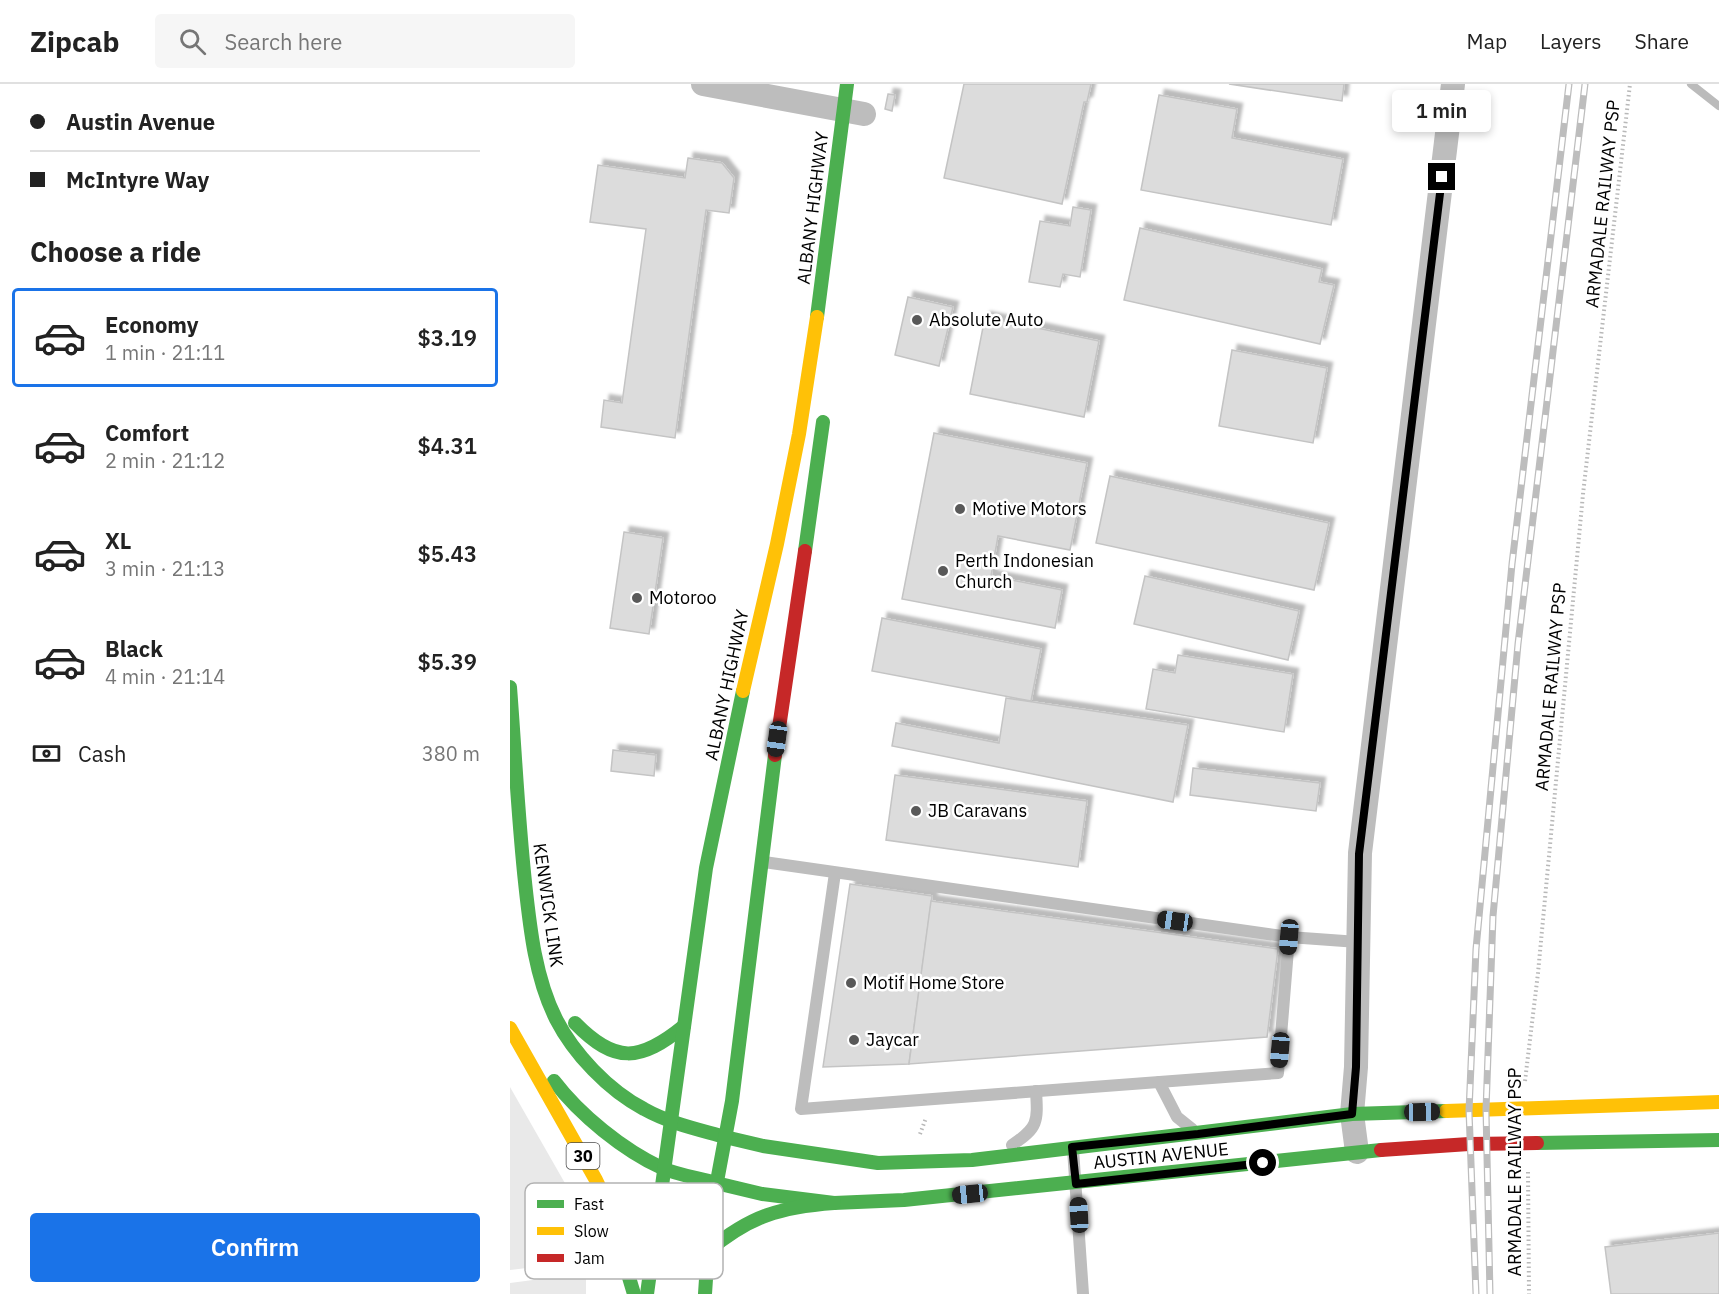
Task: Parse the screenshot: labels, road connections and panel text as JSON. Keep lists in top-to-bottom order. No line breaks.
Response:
{"streets":{"main road":["ALBANY HIGHWAY","KENWICK LINK","30","AUSTIN AVENUE"],"path":["ARMADALE RAILWAY PSP"]},"crossings":[["ARMADALE RAILWAY PSP","AUSTIN AVENUE"],["ALBANY HIGHWAY","KENWICK LINK"],["ALBANY HIGHWAY","30"],["KENWICK LINK","AUSTIN AVENUE"]],"places":["Absolute Auto","Motive Motors","Perth Indonesian Church","Motoroo","JB Caravans","Motif Home Store","Jaycar"],"legend":["Fast","Slow","Jam"],"page":{"header":"Zipcab","search":"Search here","nav":["Map","Layers","Share"],"banner":["Austin Avenue","McIntyre Way"],"bubble":"1 min","heading":"Choose a ride","list":[{"name":"Economy","note":"1 min · 21:11","value":"$3.19"},{"name":"Comfort","note":"2 min · 21:12","value":"$4.31"},{"name":"XL","note":"3 min · 21:13","value":"$5.43"},{"name":"Black","note":"4 min · 21:14","value":"$5.39"}],"pay":["Cash","380 m"],"buttons":"Confirm"}}
